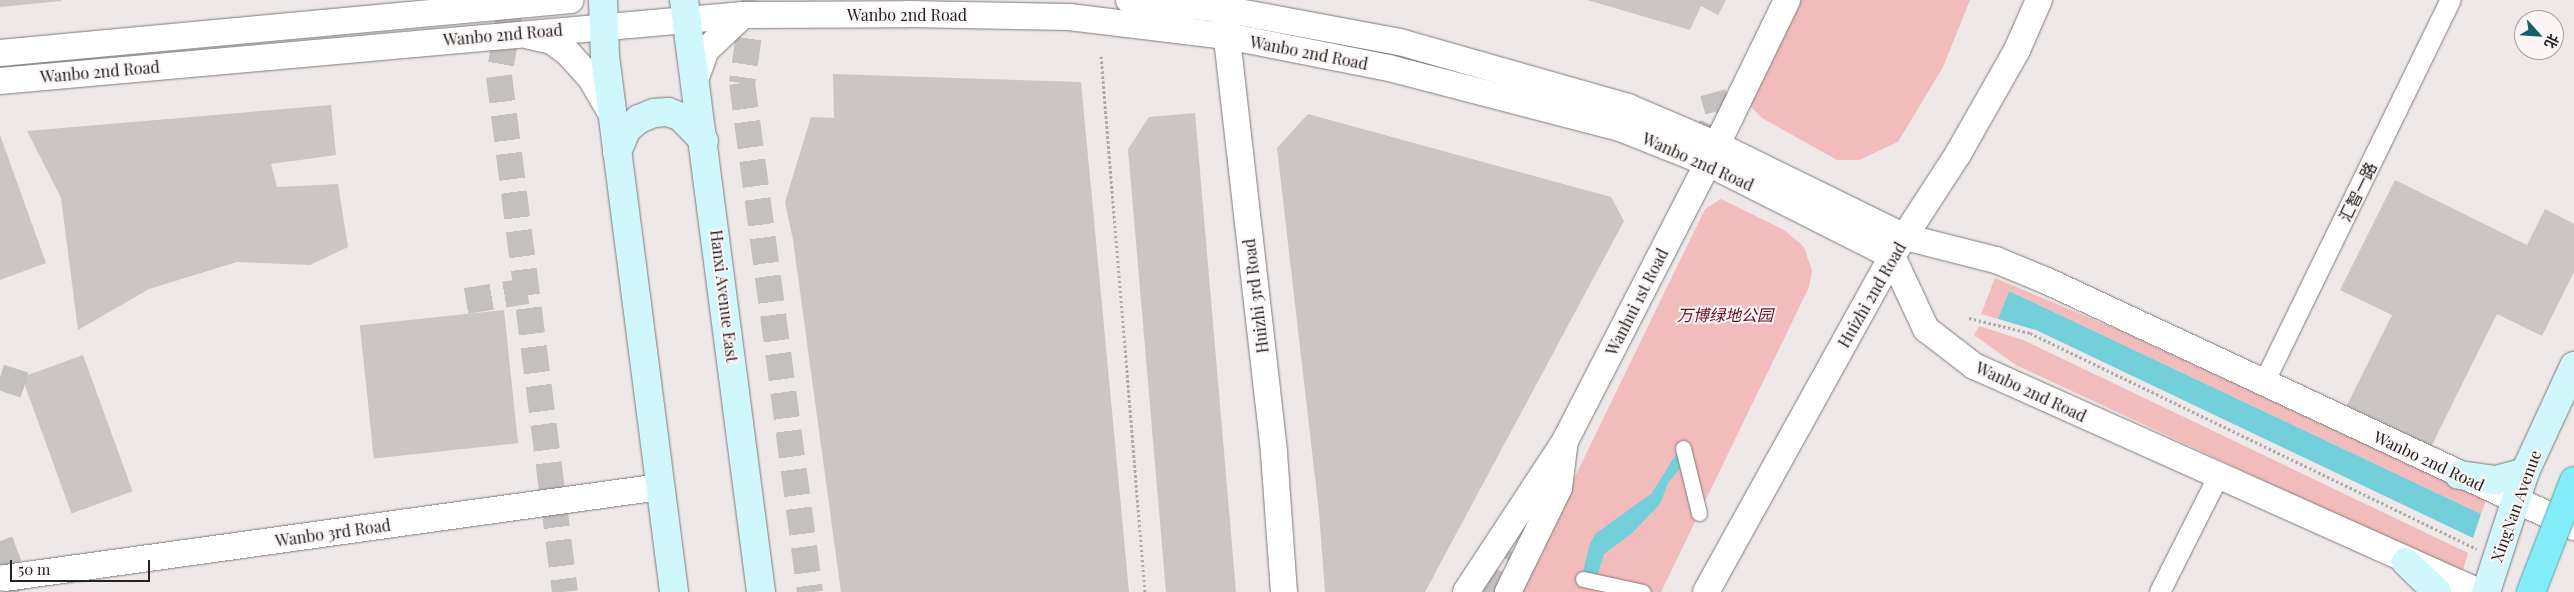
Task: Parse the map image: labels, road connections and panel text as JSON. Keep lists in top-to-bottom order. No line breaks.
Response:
{"streets":{"main road":["Hanxi Avenue East","XingNan Avenue"],"street":["Wanbo 2nd Road","汇智一路","Huizhi 2nd Road","Huizhi 3rd Road","Wanhui 1st Road","Wanbo 3rd Road"]},"crossings":[["Wanbo 2nd Road","汇智一路"],["Wanbo 2nd Road","Huizhi 2nd Road"],["Wanbo 2nd Road","Hanxi Avenue East"],["Wanbo 2nd Road","Huizhi 3rd Road"],["Wanbo 2nd Road","Wanhui 1st Road"],["Wanbo 2nd Road","XingNan Avenue"]],"parks":["万博绿地公园"],"scale_bar":"50 m","north":"bottom right"}
